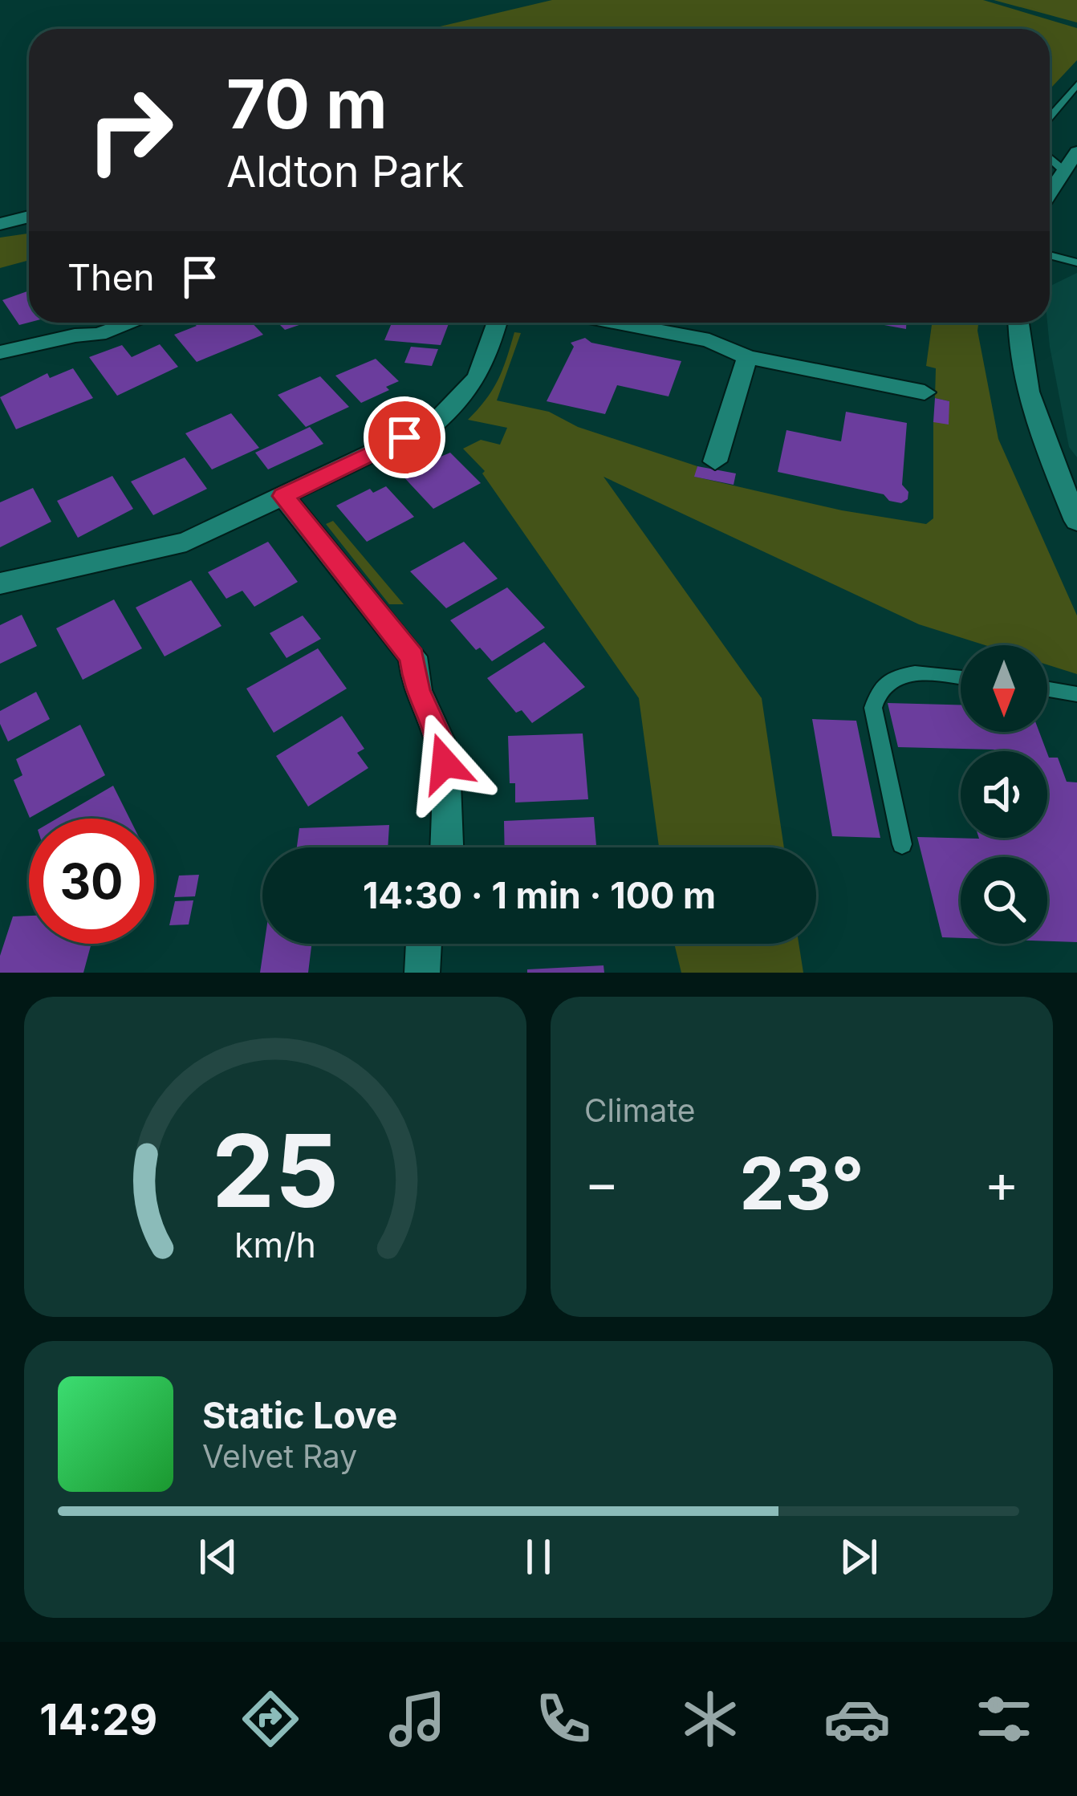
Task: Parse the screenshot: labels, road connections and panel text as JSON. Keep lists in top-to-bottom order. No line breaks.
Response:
{"north":"bottom","page":{"turn":["70 m","Aldton Park"],"then":"Then","limit":"30","trip":"14:30 · 1 min · 100 m","tile":"Climate","heat":["−","23°","+"],"song":["Static Love","Velvet Ray"],"tabs":"14:29","gauge":["25","km/h"]}}
